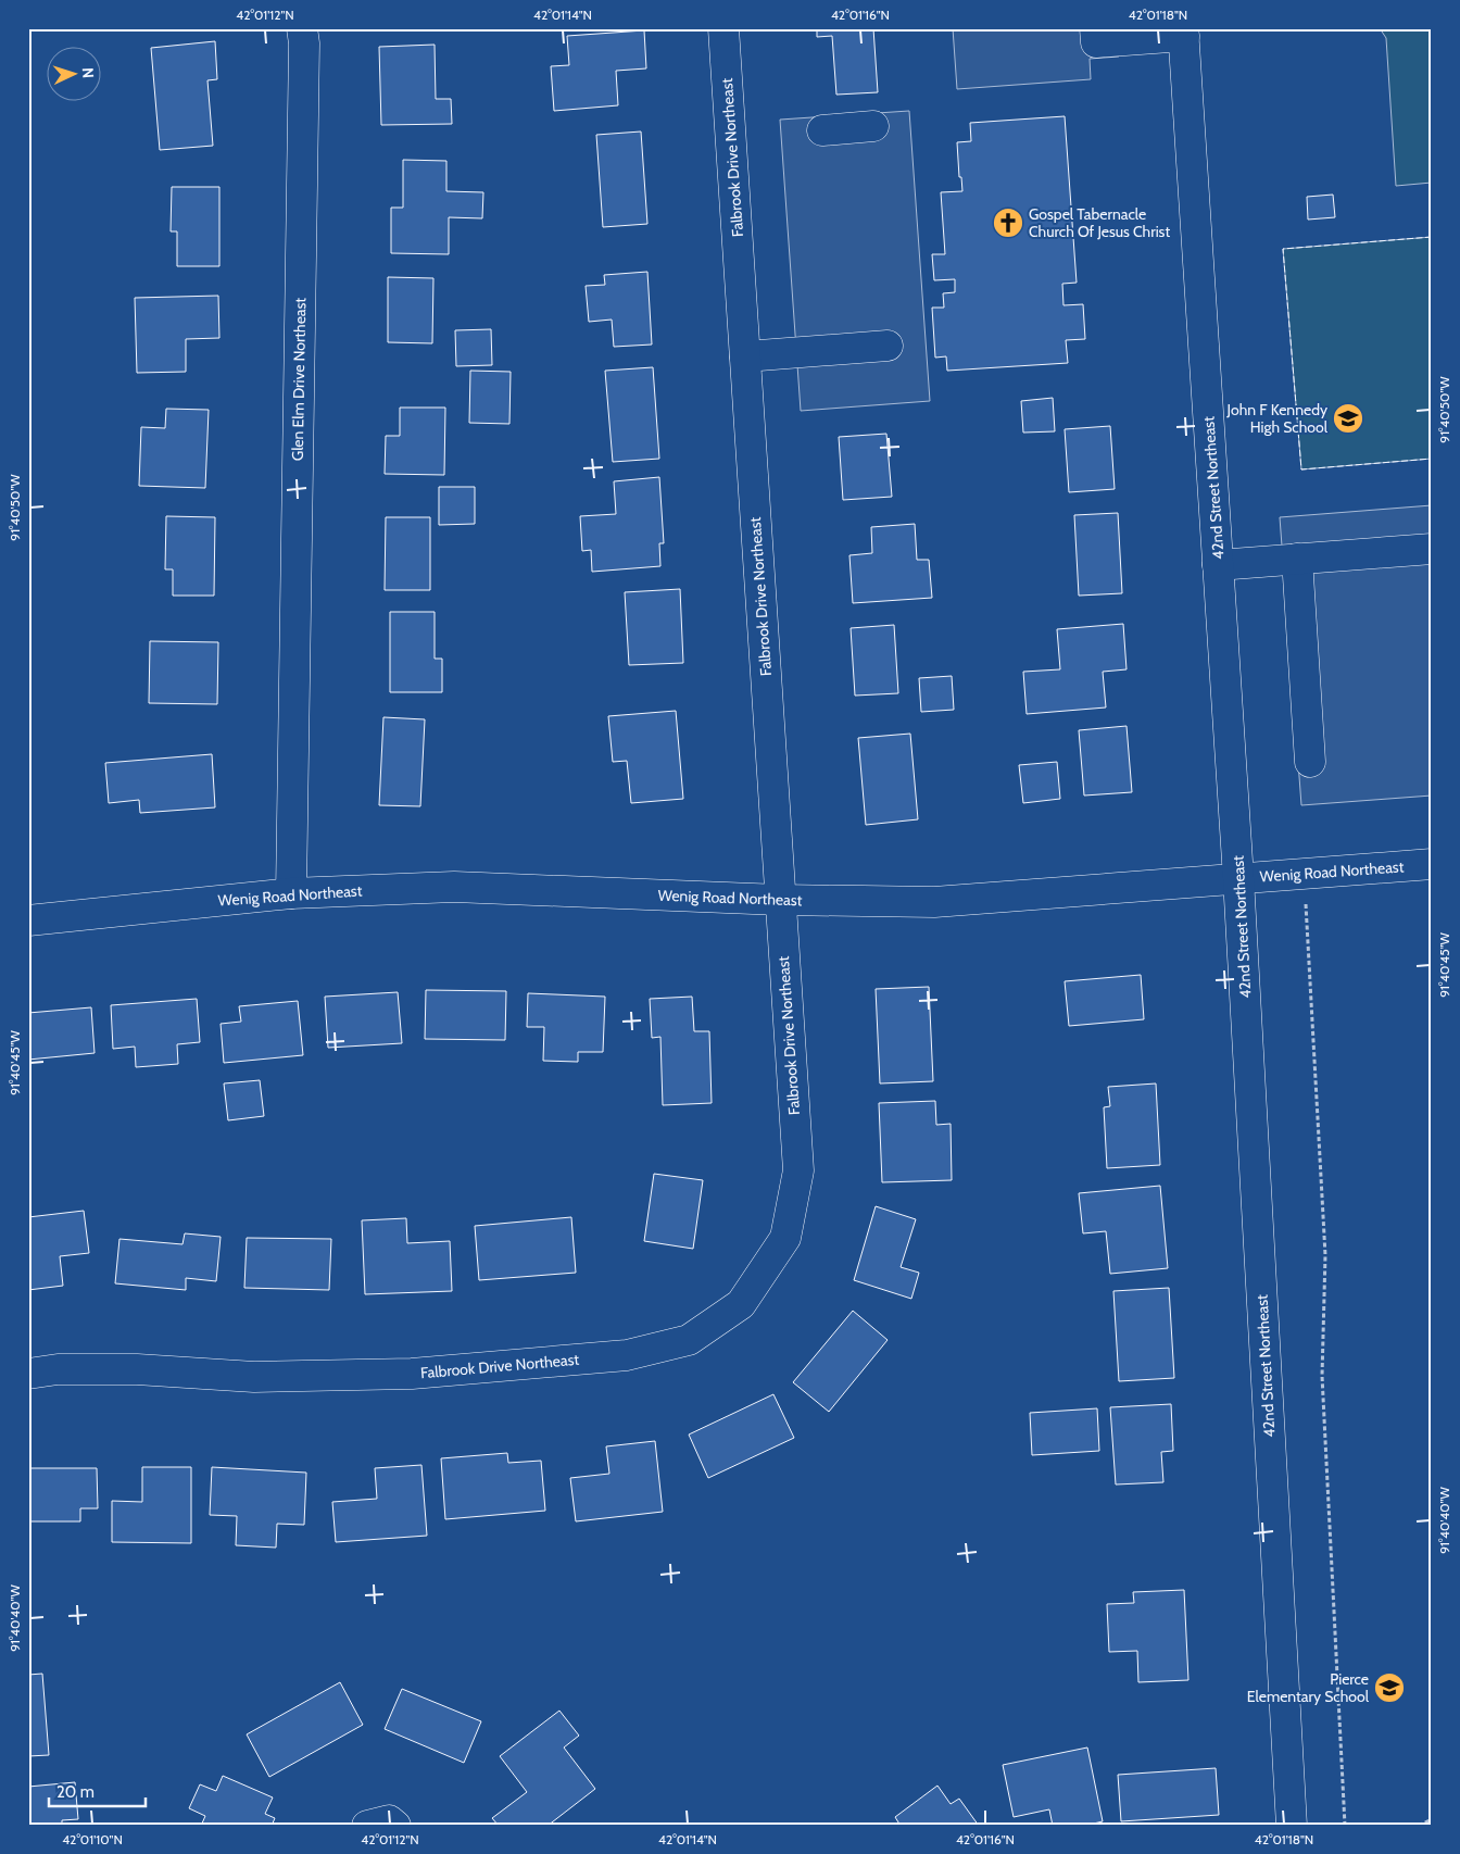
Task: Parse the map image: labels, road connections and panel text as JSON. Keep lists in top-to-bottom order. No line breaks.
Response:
{"streets":{"street":["Falbrook Drive Northeast","Glen Elm Drive Northeast","42nd Street Northeast","Wenig Road Northeast"]},"crossings":[["Falbrook Drive Northeast","Wenig Road Northeast"],["Glen Elm Drive Northeast","Wenig Road Northeast"],["42nd Street Northeast","Wenig Road Northeast"]],"places":{"church":["Gospel Tabernacle Church Of Jesus Christ"],"school or university":["John F Kennedy High School","Pierce Elementary School"]},"scale_bar":"20 m","north":"right","coordinates":["42°01'12\"N","42°01'14\"N","42°01'16\"N","42°01'18\"N","91°40'50\"W","91°40'45\"W","91°40'40\"W","42°01'10\"N"]}
